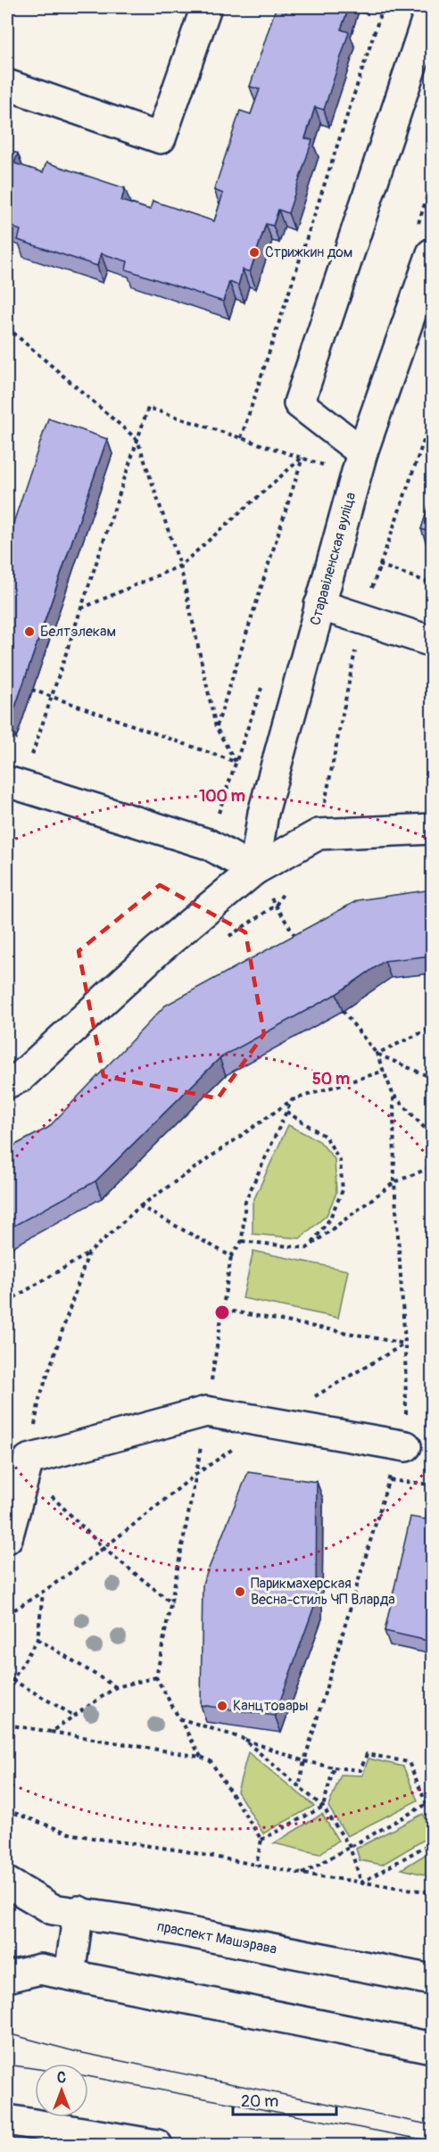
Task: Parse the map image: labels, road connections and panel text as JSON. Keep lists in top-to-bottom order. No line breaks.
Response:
{"streets":{"main road":["Старавіленская вуліца","праспект Машэрава"]},"places":["Стрижкин дом","Белтэлекам","Парикмахерская Весна-стиль ЧП Вларда","Канцтовары"],"scale_bar":"20 m","north":"top","rings":["100 m","50 m"]}
